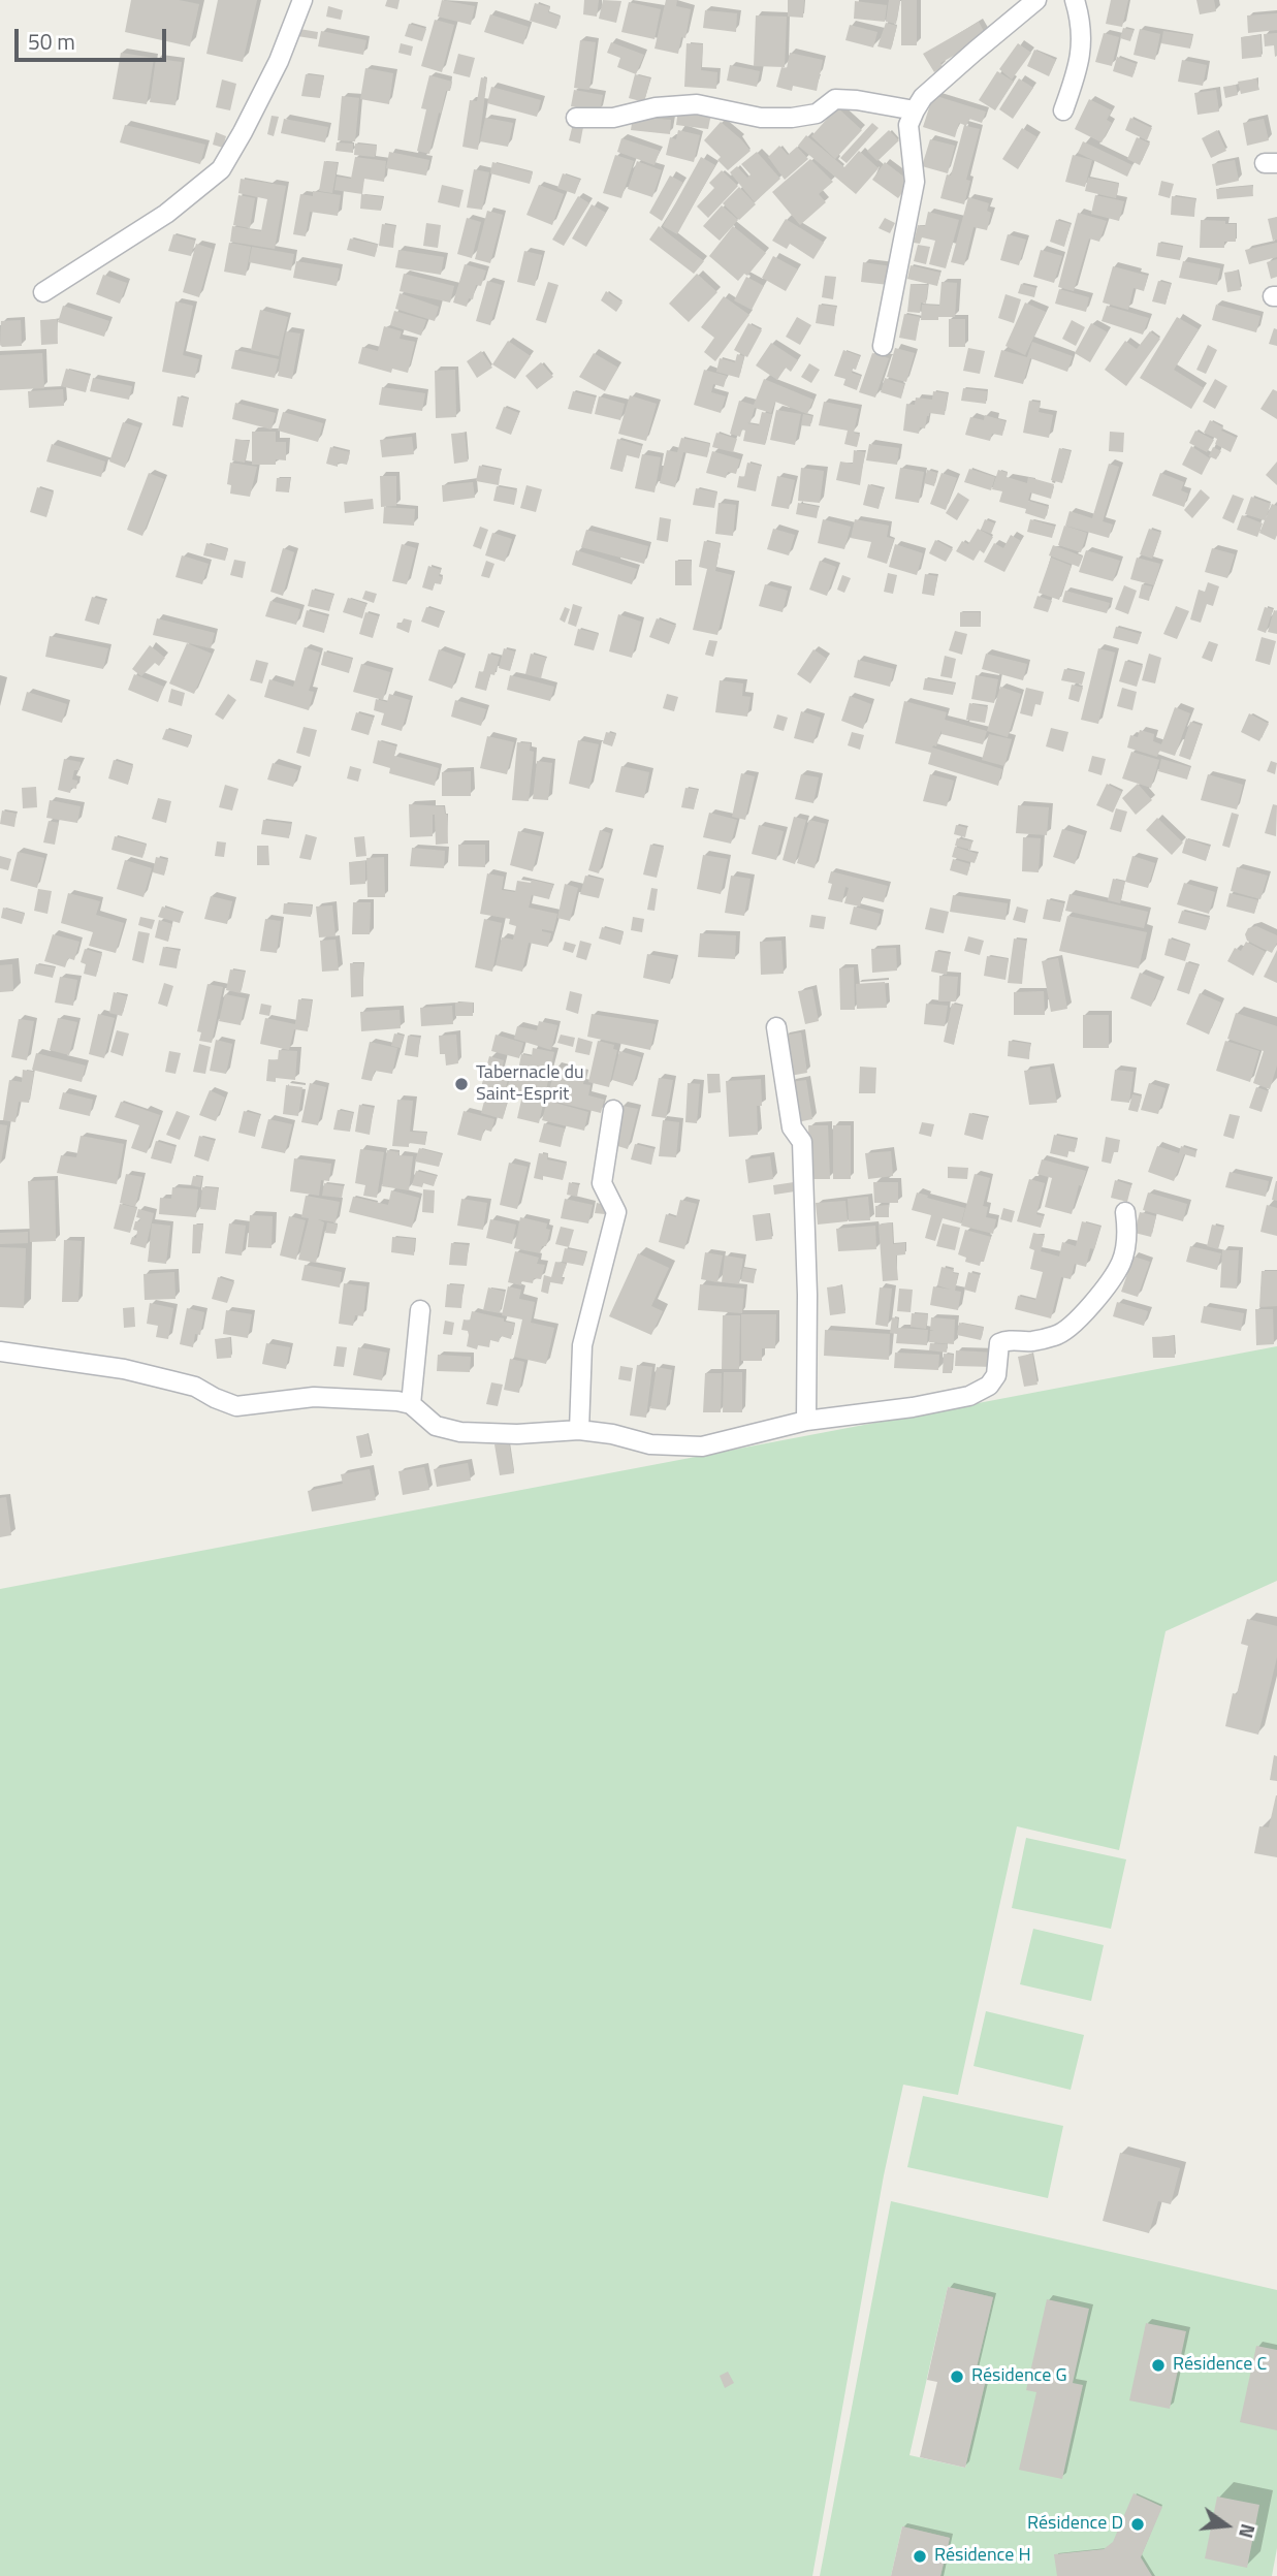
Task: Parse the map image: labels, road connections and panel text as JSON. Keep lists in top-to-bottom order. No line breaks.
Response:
{"places":["Tabernacle du Saint-Esprit","Résidence C","Résidence G","Résidence D","Résidence H"],"scale_bar":"50 m","north":"right"}
